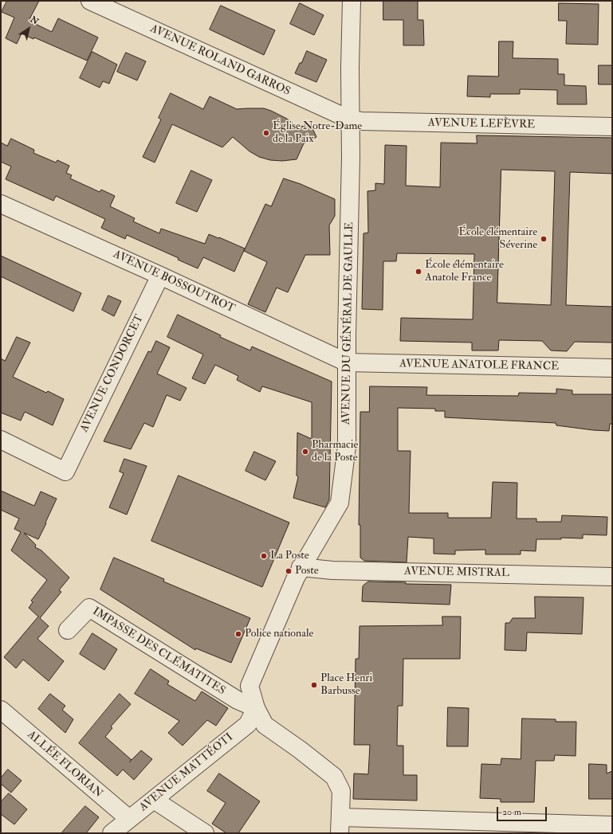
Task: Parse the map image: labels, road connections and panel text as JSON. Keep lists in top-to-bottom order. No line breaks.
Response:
{"streets":{"street":["AVENUE ROLAND GARROS","AVENUE LEFÈVRE","AVENUE BOSSOUTROT","AVENUE DU GÉNÉRAL DE GAULLE","AVENUE ANATOLE FRANCE","AVENUE CONDORCET","AVENUE MISTRAL","IMPASSE DES CLÉMATITES","ALLÉE FLORIAN","AVENUE MATTÉOTI"]},"crossings":[["AVENUE ROLAND GARROS","AVENUE LEFÈVRE"],["AVENUE ROLAND GARROS","AVENUE DU GÉNÉRAL DE GAULLE"],["AVENUE LEFÈVRE","AVENUE DU GÉNÉRAL DE GAULLE"],["AVENUE BOSSOUTROT","AVENUE DU GÉNÉRAL DE GAULLE"],["AVENUE BOSSOUTROT","AVENUE ANATOLE FRANCE"],["AVENUE BOSSOUTROT","AVENUE CONDORCET"],["AVENUE DU GÉNÉRAL DE GAULLE","AVENUE ANATOLE FRANCE"],["AVENUE DU GÉNÉRAL DE GAULLE","AVENUE MISTRAL"],["AVENUE DU GÉNÉRAL DE GAULLE","IMPASSE DES CLÉMATITES"],["AVENUE DU GÉNÉRAL DE GAULLE","AVENUE MATTÉOTI"],["IMPASSE DES CLÉMATITES","AVENUE MATTÉOTI"],["ALLÉE FLORIAN","AVENUE MATTÉOTI"]],"places":["Église Notre-Dame de la Paix","École élémentaire Séverine","École élémentaire Anatole France","Pharmacie de la Poste","La Poste","Poste","Police nationale","Place Henri Barbusse"],"scale_bar":"20 m","north":"top right"}
